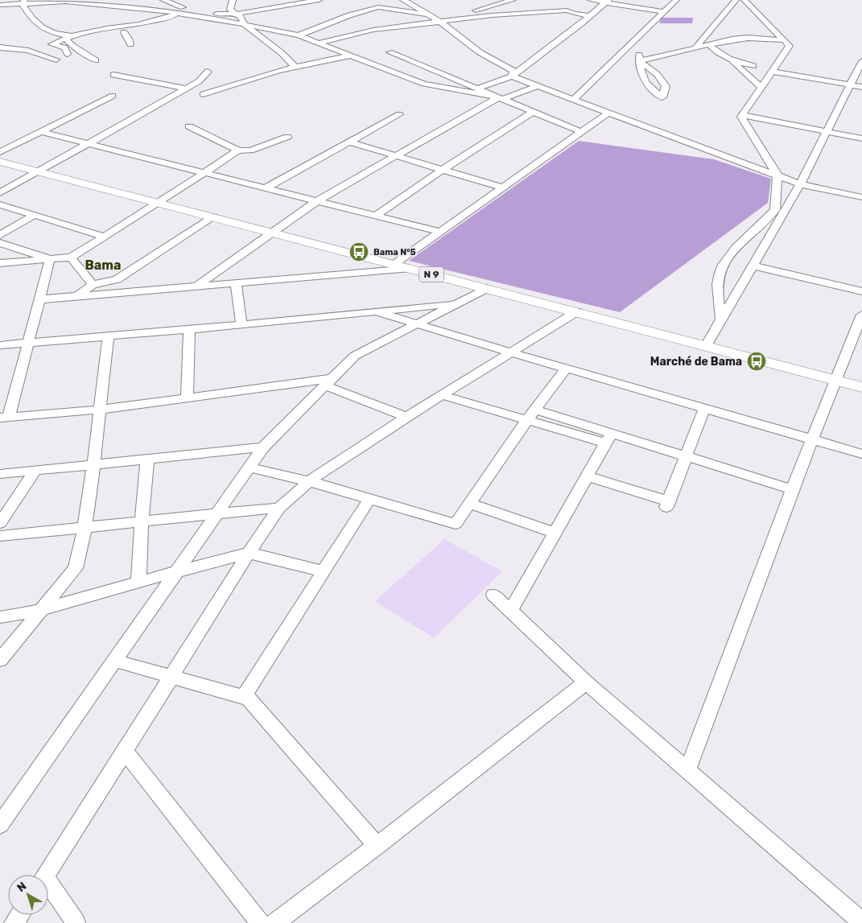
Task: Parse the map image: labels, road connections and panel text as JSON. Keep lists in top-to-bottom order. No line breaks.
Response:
{"streets":{"main road":["N 9"]},"districts":["Bama"],"places":{"bus stop":["Bama N°5","Marché de Bama"]},"north":"top left"}
